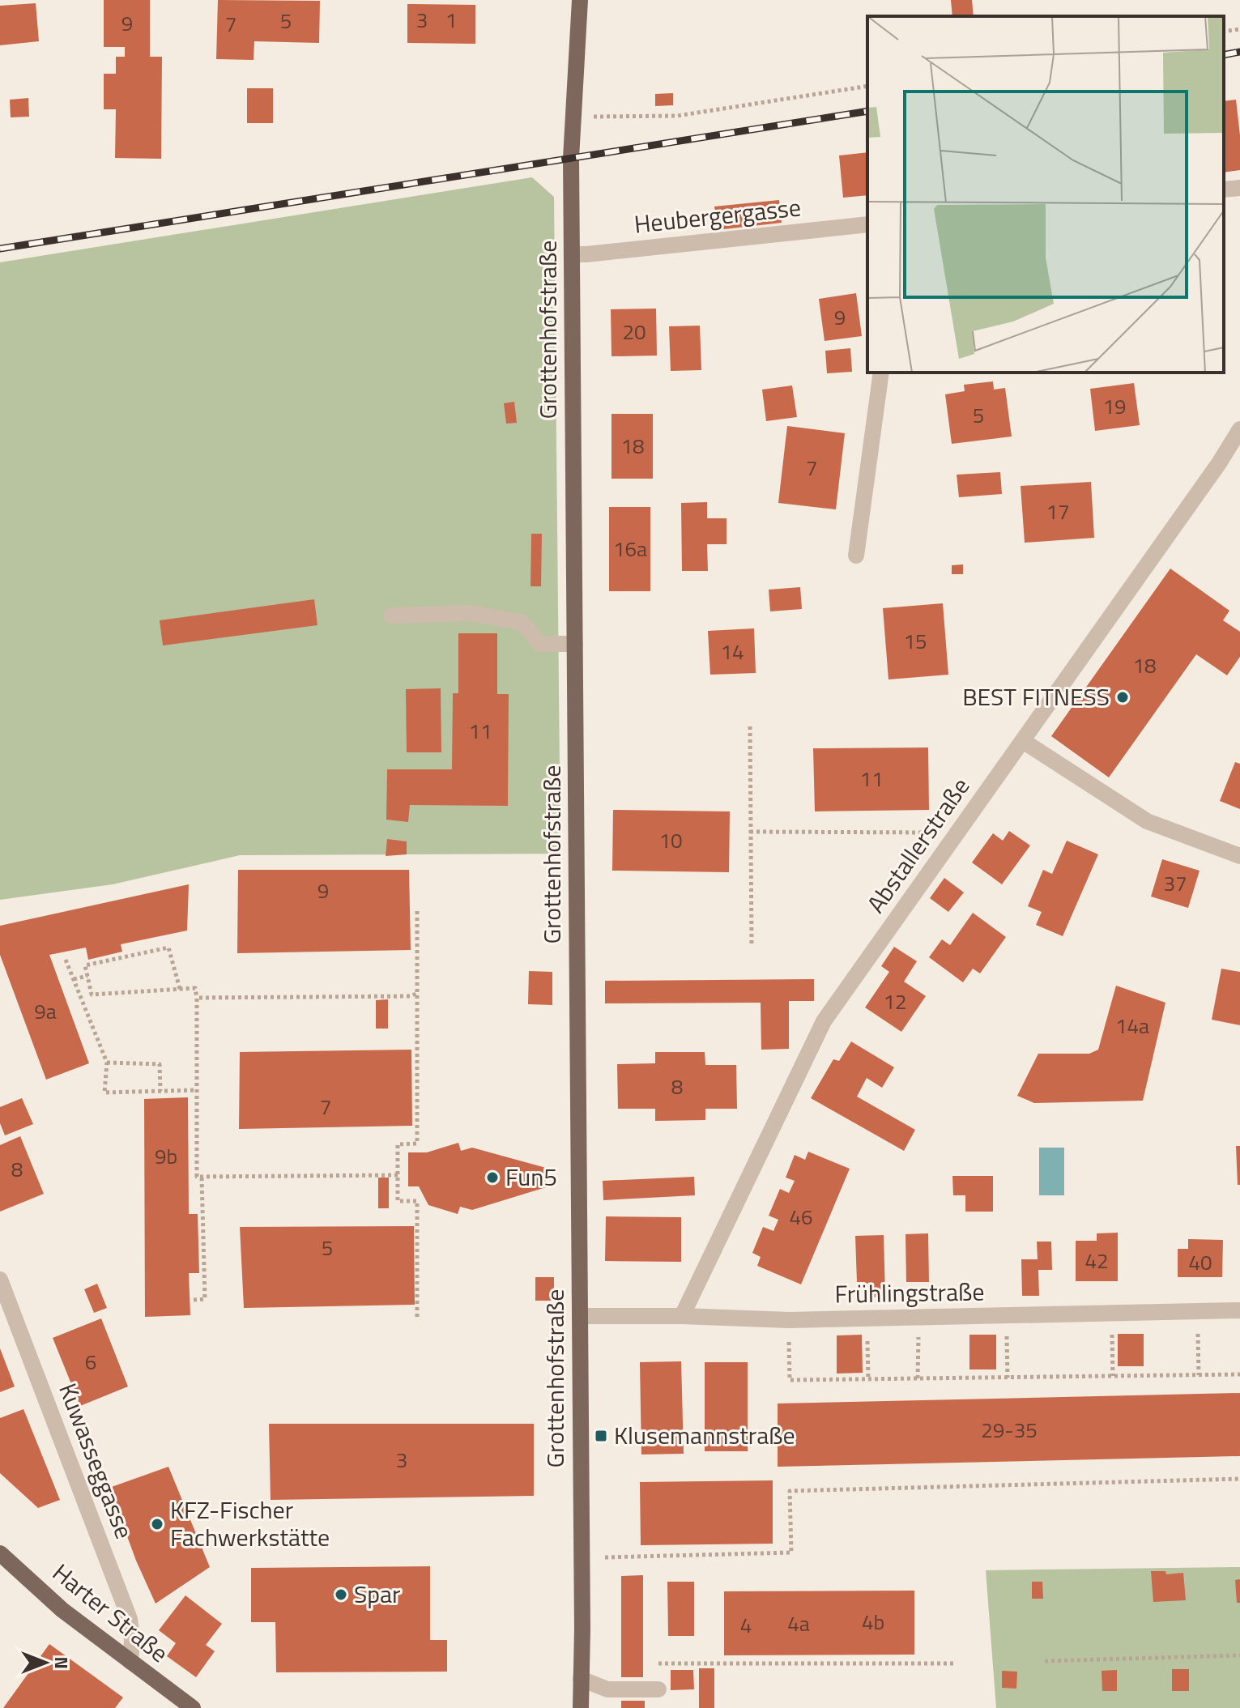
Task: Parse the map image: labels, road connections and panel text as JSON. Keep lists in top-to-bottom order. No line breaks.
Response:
{"streets":{"main road":["Grottenhofstraße","Harter Straße"],"street":["Heubergergasse","Abstallerstraße","Frühlingstraße","Kuwasseggasse"]},"crossings":[["Heubergergasse","Grottenhofstraße"],["Grottenhofstraße","Frühlingstraße"],["Abstallerstraße","Frühlingstraße"],["Kuwasseggasse","Harter Straße"]],"places":{"other":["BEST FITNESS","Fun5","KFZ-Fischer Fachwerkstätte","Spar"],"transit":["Klusemannstraße"]},"house_numbers":["3","1","5","9","7","9","20","19","5","18","7","17","16a","15","14","18","11","11","10","37","9","12","9a","14a","8","7","9b","8","46","5","42","40","6","29-35","3","4b","4a","4"],"north":"right"}
